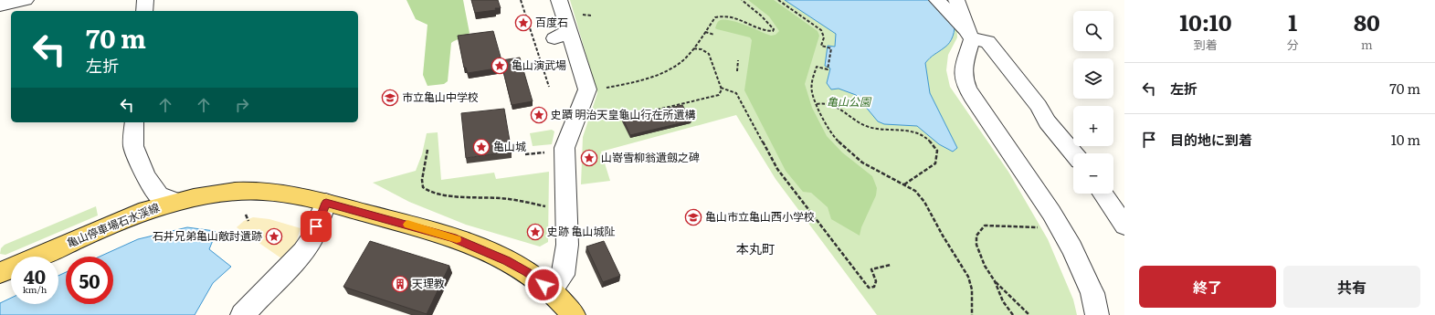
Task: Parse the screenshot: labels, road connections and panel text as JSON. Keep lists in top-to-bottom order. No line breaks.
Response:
{"streets":{"main road":["亀山停車場石水渓線"]},"districts":["本丸町"],"parks":["亀山公園"],"places":{"place":["百度石","亀山演武場","史蹟 明治天皇龜山行在所遺構","亀山城","山嵜雪柳翁遺劔之碑","史跡 亀山城阯","石井兄弟亀山敵討遺跡"],"school or university":["市立亀山中学校","亀山市立亀山西小学校"],"building":["天理教"]},"page":{"eta":["10:10","到着","1","分","80","m"],"map_buttons":["+","−"],"turn":["70 m","左折"],"list":[{"name":"左折","value":"70 m"},{"name":"目的地に到着","value":"10 m"}],"speed":"40 km/h","limit":"50","buttons":["終了","共有"]}}
